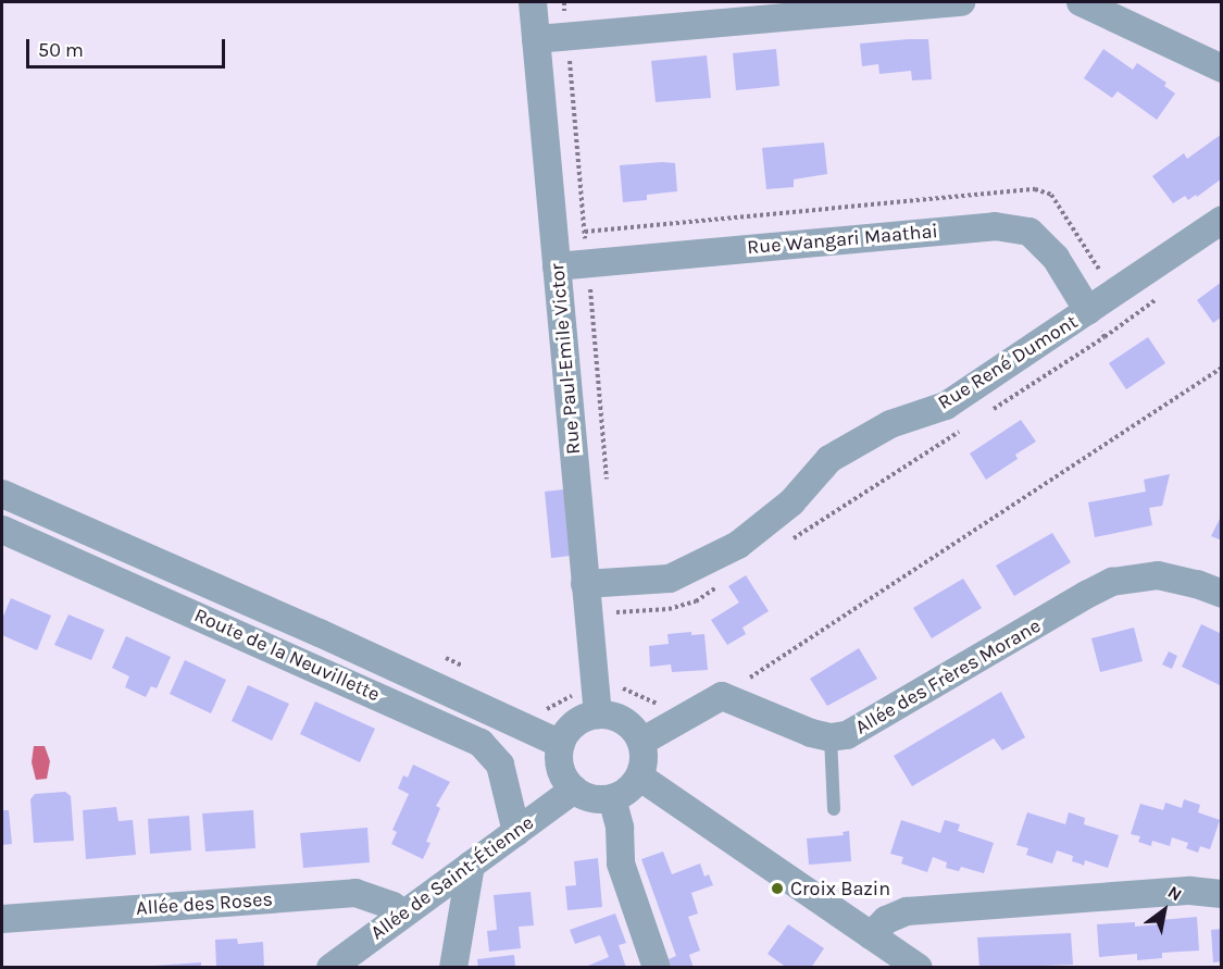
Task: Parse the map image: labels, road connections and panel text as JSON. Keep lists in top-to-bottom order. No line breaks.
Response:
{"streets":{"street":["Rue Wangari Maathai","Rue Paul-Emile Victor","Rue René Dumont","Route de la Neuvillette","Allée des Frères Morane","Allée de Saint-Étienne","Allée des Roses"]},"crossings":[["Rue Wangari Maathai","Rue Paul-Emile Victor"],["Rue Wangari Maathai","Rue René Dumont"],["Rue Paul-Emile Victor","Rue René Dumont"],["Rue Paul-Emile Victor","Route de la Neuvillette"],["Rue Paul-Emile Victor","Allée de Saint-Étienne"],["Route de la Neuvillette","Allée de Saint-Étienne"],["Allée de Saint-Étienne","Allée des Roses"]],"places":["Croix Bazin"],"scale_bar":"50 m","north":"top right"}
